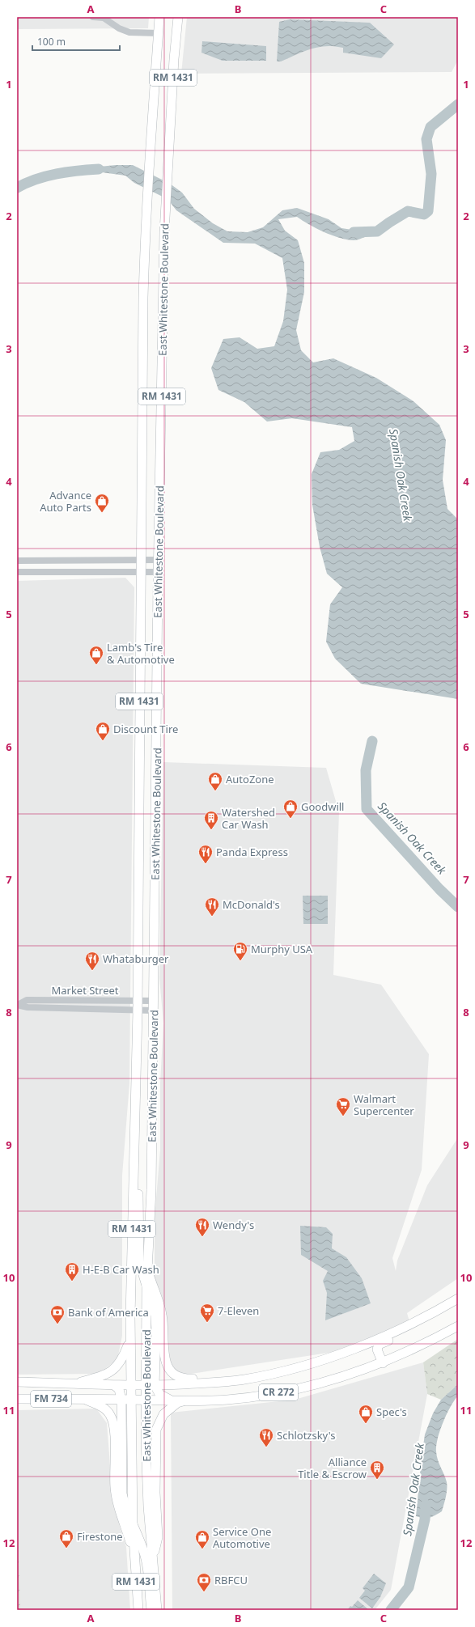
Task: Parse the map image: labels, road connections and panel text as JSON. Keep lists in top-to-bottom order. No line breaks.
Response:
{"streets":{"main road":["RM 1431","East Whitestone Boulevard","CR 272","FM 734"],"street":["Market Street"]},"crossings":[["East Whitestone Boulevard","Market Street"],["East Whitestone Boulevard","CR 272"],["East Whitestone Boulevard","FM 734"],["CR 272","FM 734"]],"water":["Spanish Oak Creek"],"places":{"shop":["Advance Auto Parts","Lamb's Tire & Automotive","Discount Tire","AutoZone","Goodwill","Spec's","Firestone","Service One Automotive"],"building":["Watershed Car Wash","H-E-B Car Wash","Alliance Title & Escrow"],"restaurant":["Panda Express","McDonald's","Whataburger","Wendy's","Schlotzsky's"],"fuel station":["Murphy USA"],"supermarket":["Walmart Supercenter","7-Eleven"],"bank":["Bank of America","RBFCU"]},"scale_bar":"100 m","grid":{"columns":["A","B","C"],"rows":["1","2","3","4","5","6","7","8","9","10","11","12"]}}
